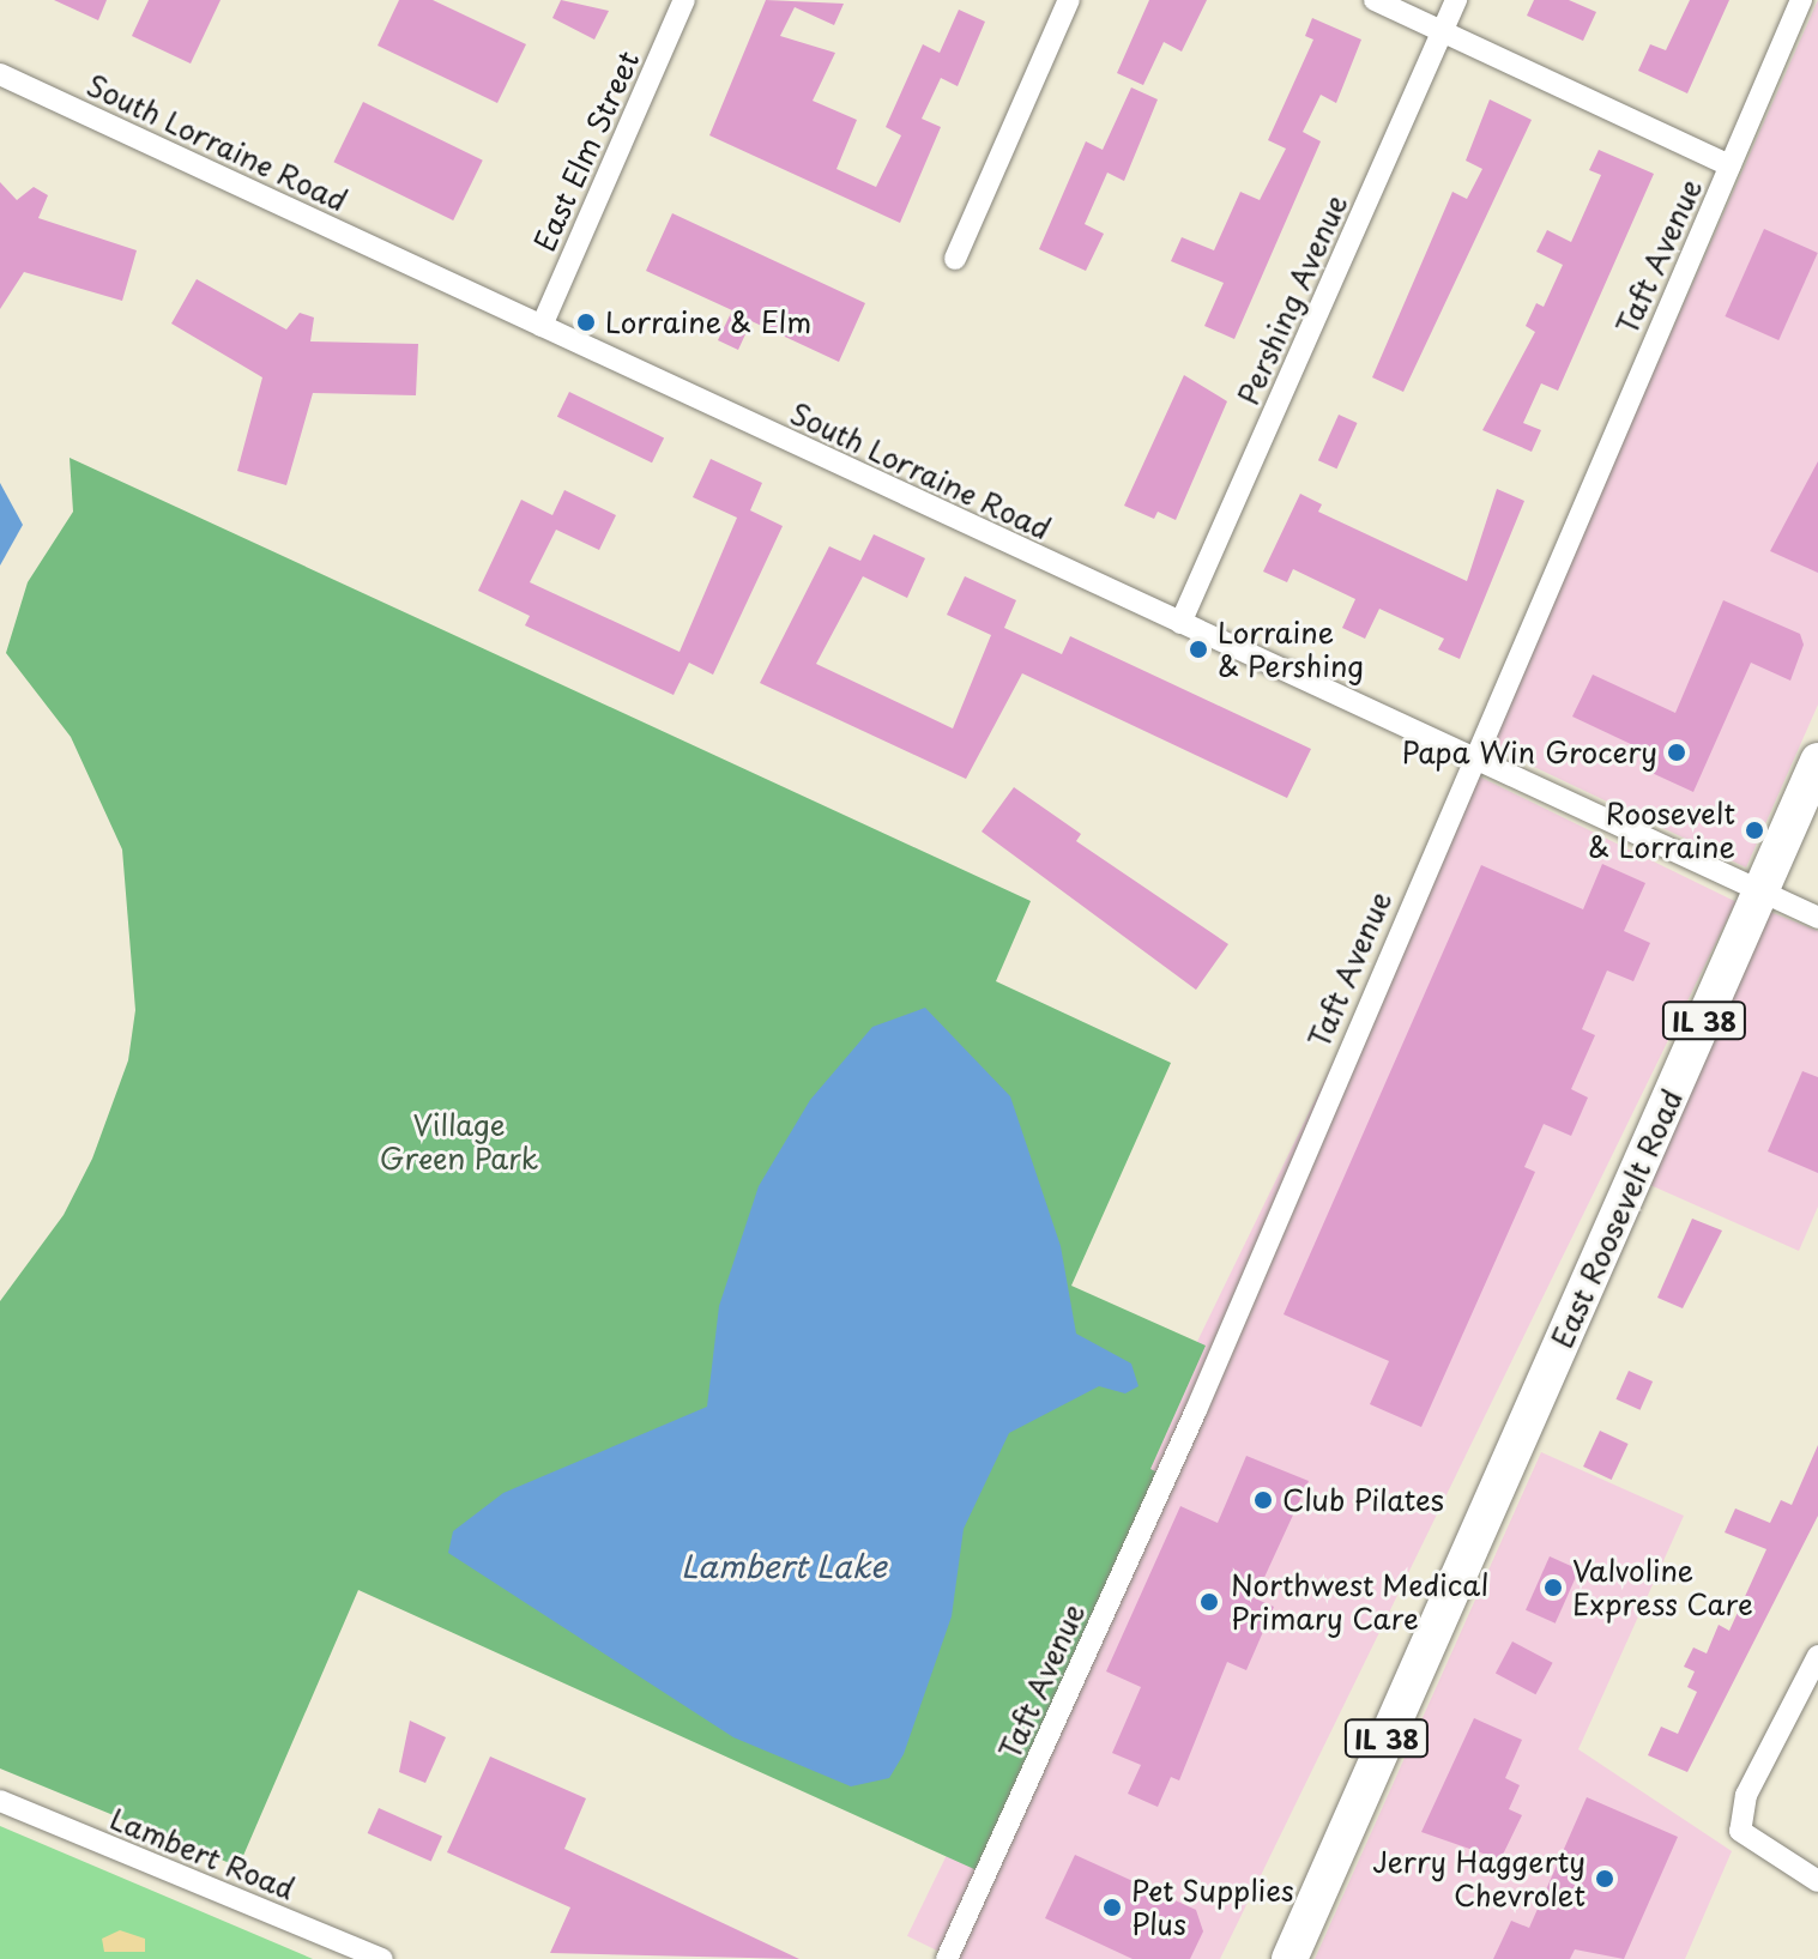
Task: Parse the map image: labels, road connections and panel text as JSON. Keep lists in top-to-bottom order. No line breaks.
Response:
{"streets":{"main road":["IL 38","East Roosevelt Road"],"street":["South Lorraine Road","East Elm Street","Taft Avenue","Pershing Avenue","Lambert Road"]},"crossings":[["South Lorraine Road","East Elm Street"],["South Lorraine Road","Taft Avenue"],["South Lorraine Road","Pershing Avenue"],["South Lorraine Road","East Roosevelt Road"]],"water":["Lambert Lake"],"parks":["Village Green Park"],"places":["Lorraine & Elm","Lorraine & Pershing","Papa Win Grocery","Roosevelt & Lorraine","Club Pilates","Valvoline Express Care","Northwest Medical Primary Care","Jerry Haggerty Chevrolet","Pet Supplies Plus"]}
